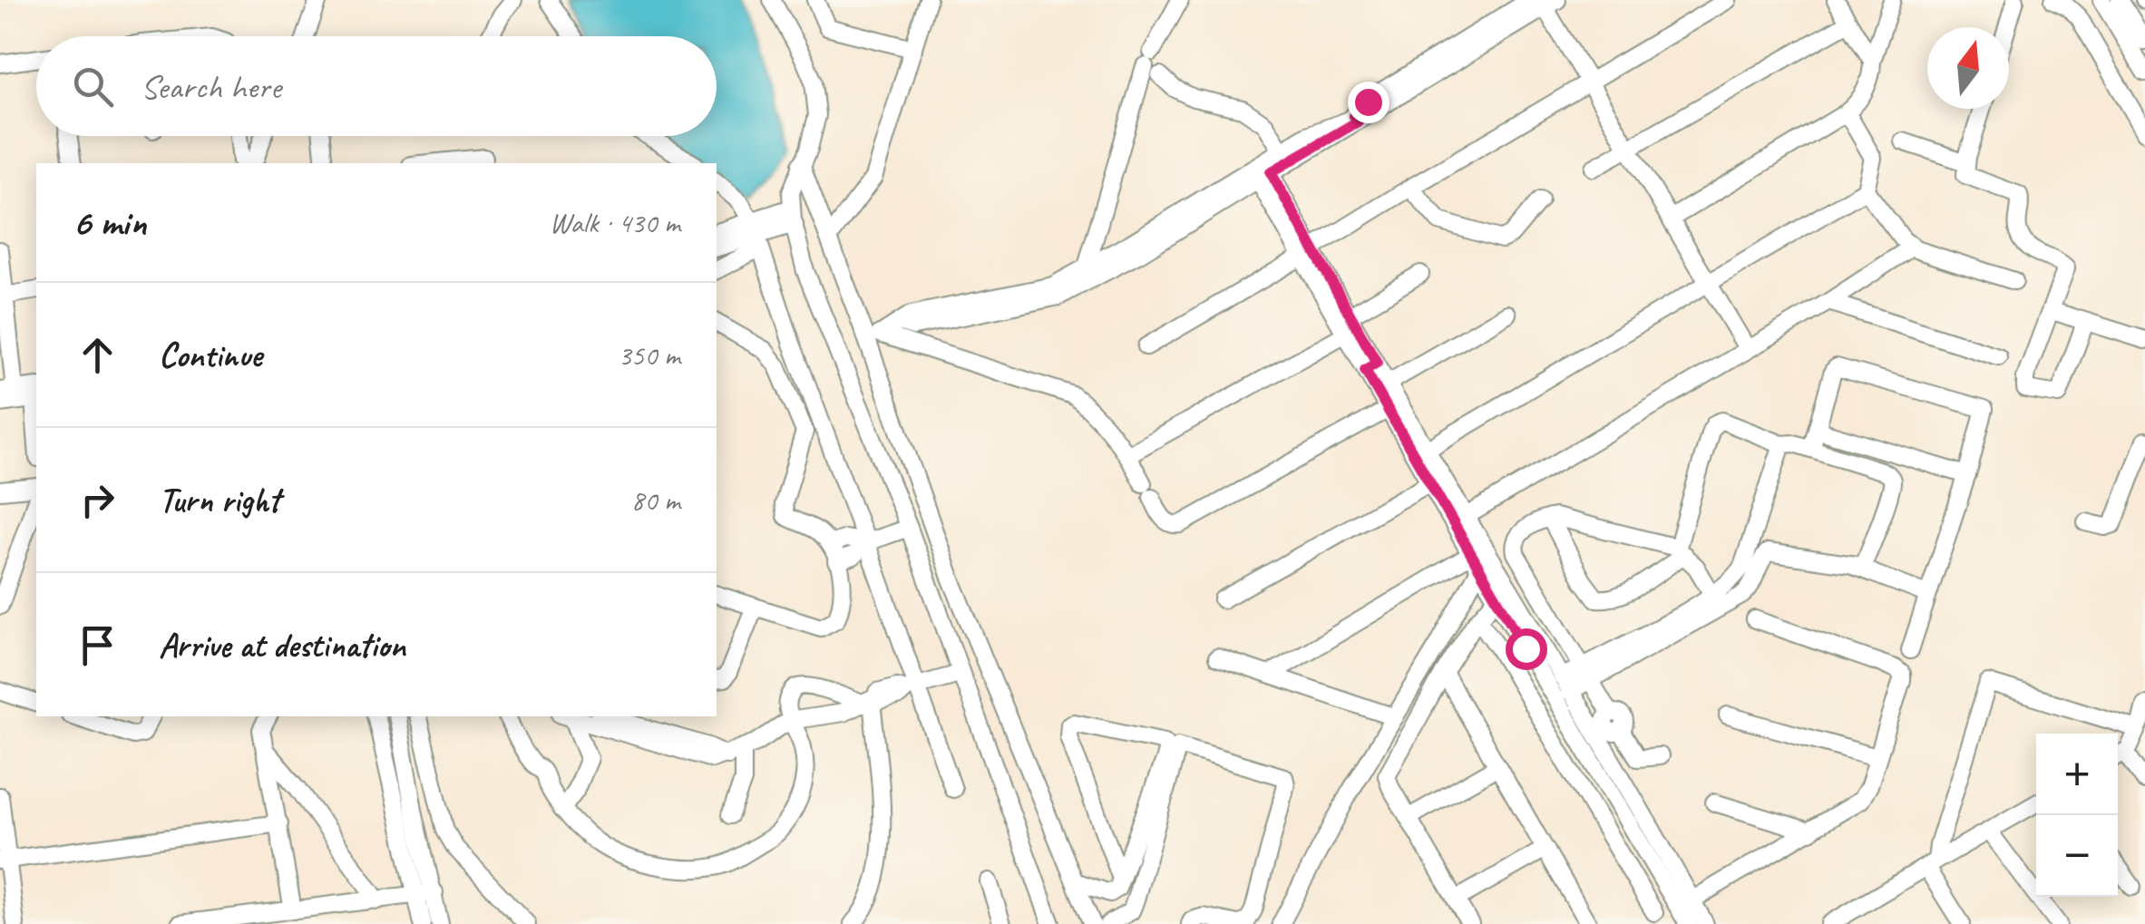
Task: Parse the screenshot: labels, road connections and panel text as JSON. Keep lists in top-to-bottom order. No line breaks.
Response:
{"north":"top","page":{"search":"Search here","heading":["6 min","Walk · 430 m"],"list":[["Continue","350 m"],["Turn right","80 m"],"Arrive at destination"],"map_buttons":["+","−"]}}
